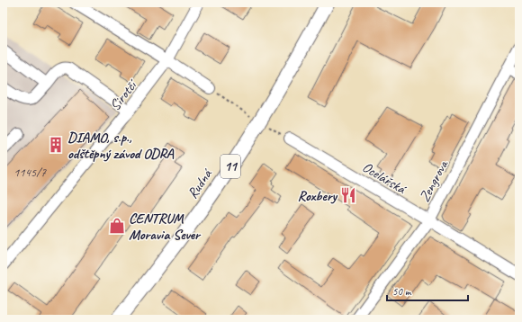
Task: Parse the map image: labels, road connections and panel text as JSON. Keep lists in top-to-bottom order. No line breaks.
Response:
{"streets":{"main road":["11","Rudná"],"street":["Sirotčí","Ocelářská","Zengrova"]},"crossings":[["Ocelářská","Zengrova"]],"places":{"building":["DIAMO, s.p., odštěpný závod ODRA"],"restaurant":["Roxbery"],"shop":["CENTRUM Moravia Sever"]},"house_numbers":["1145/7"],"scale_bar":"50 m"}
